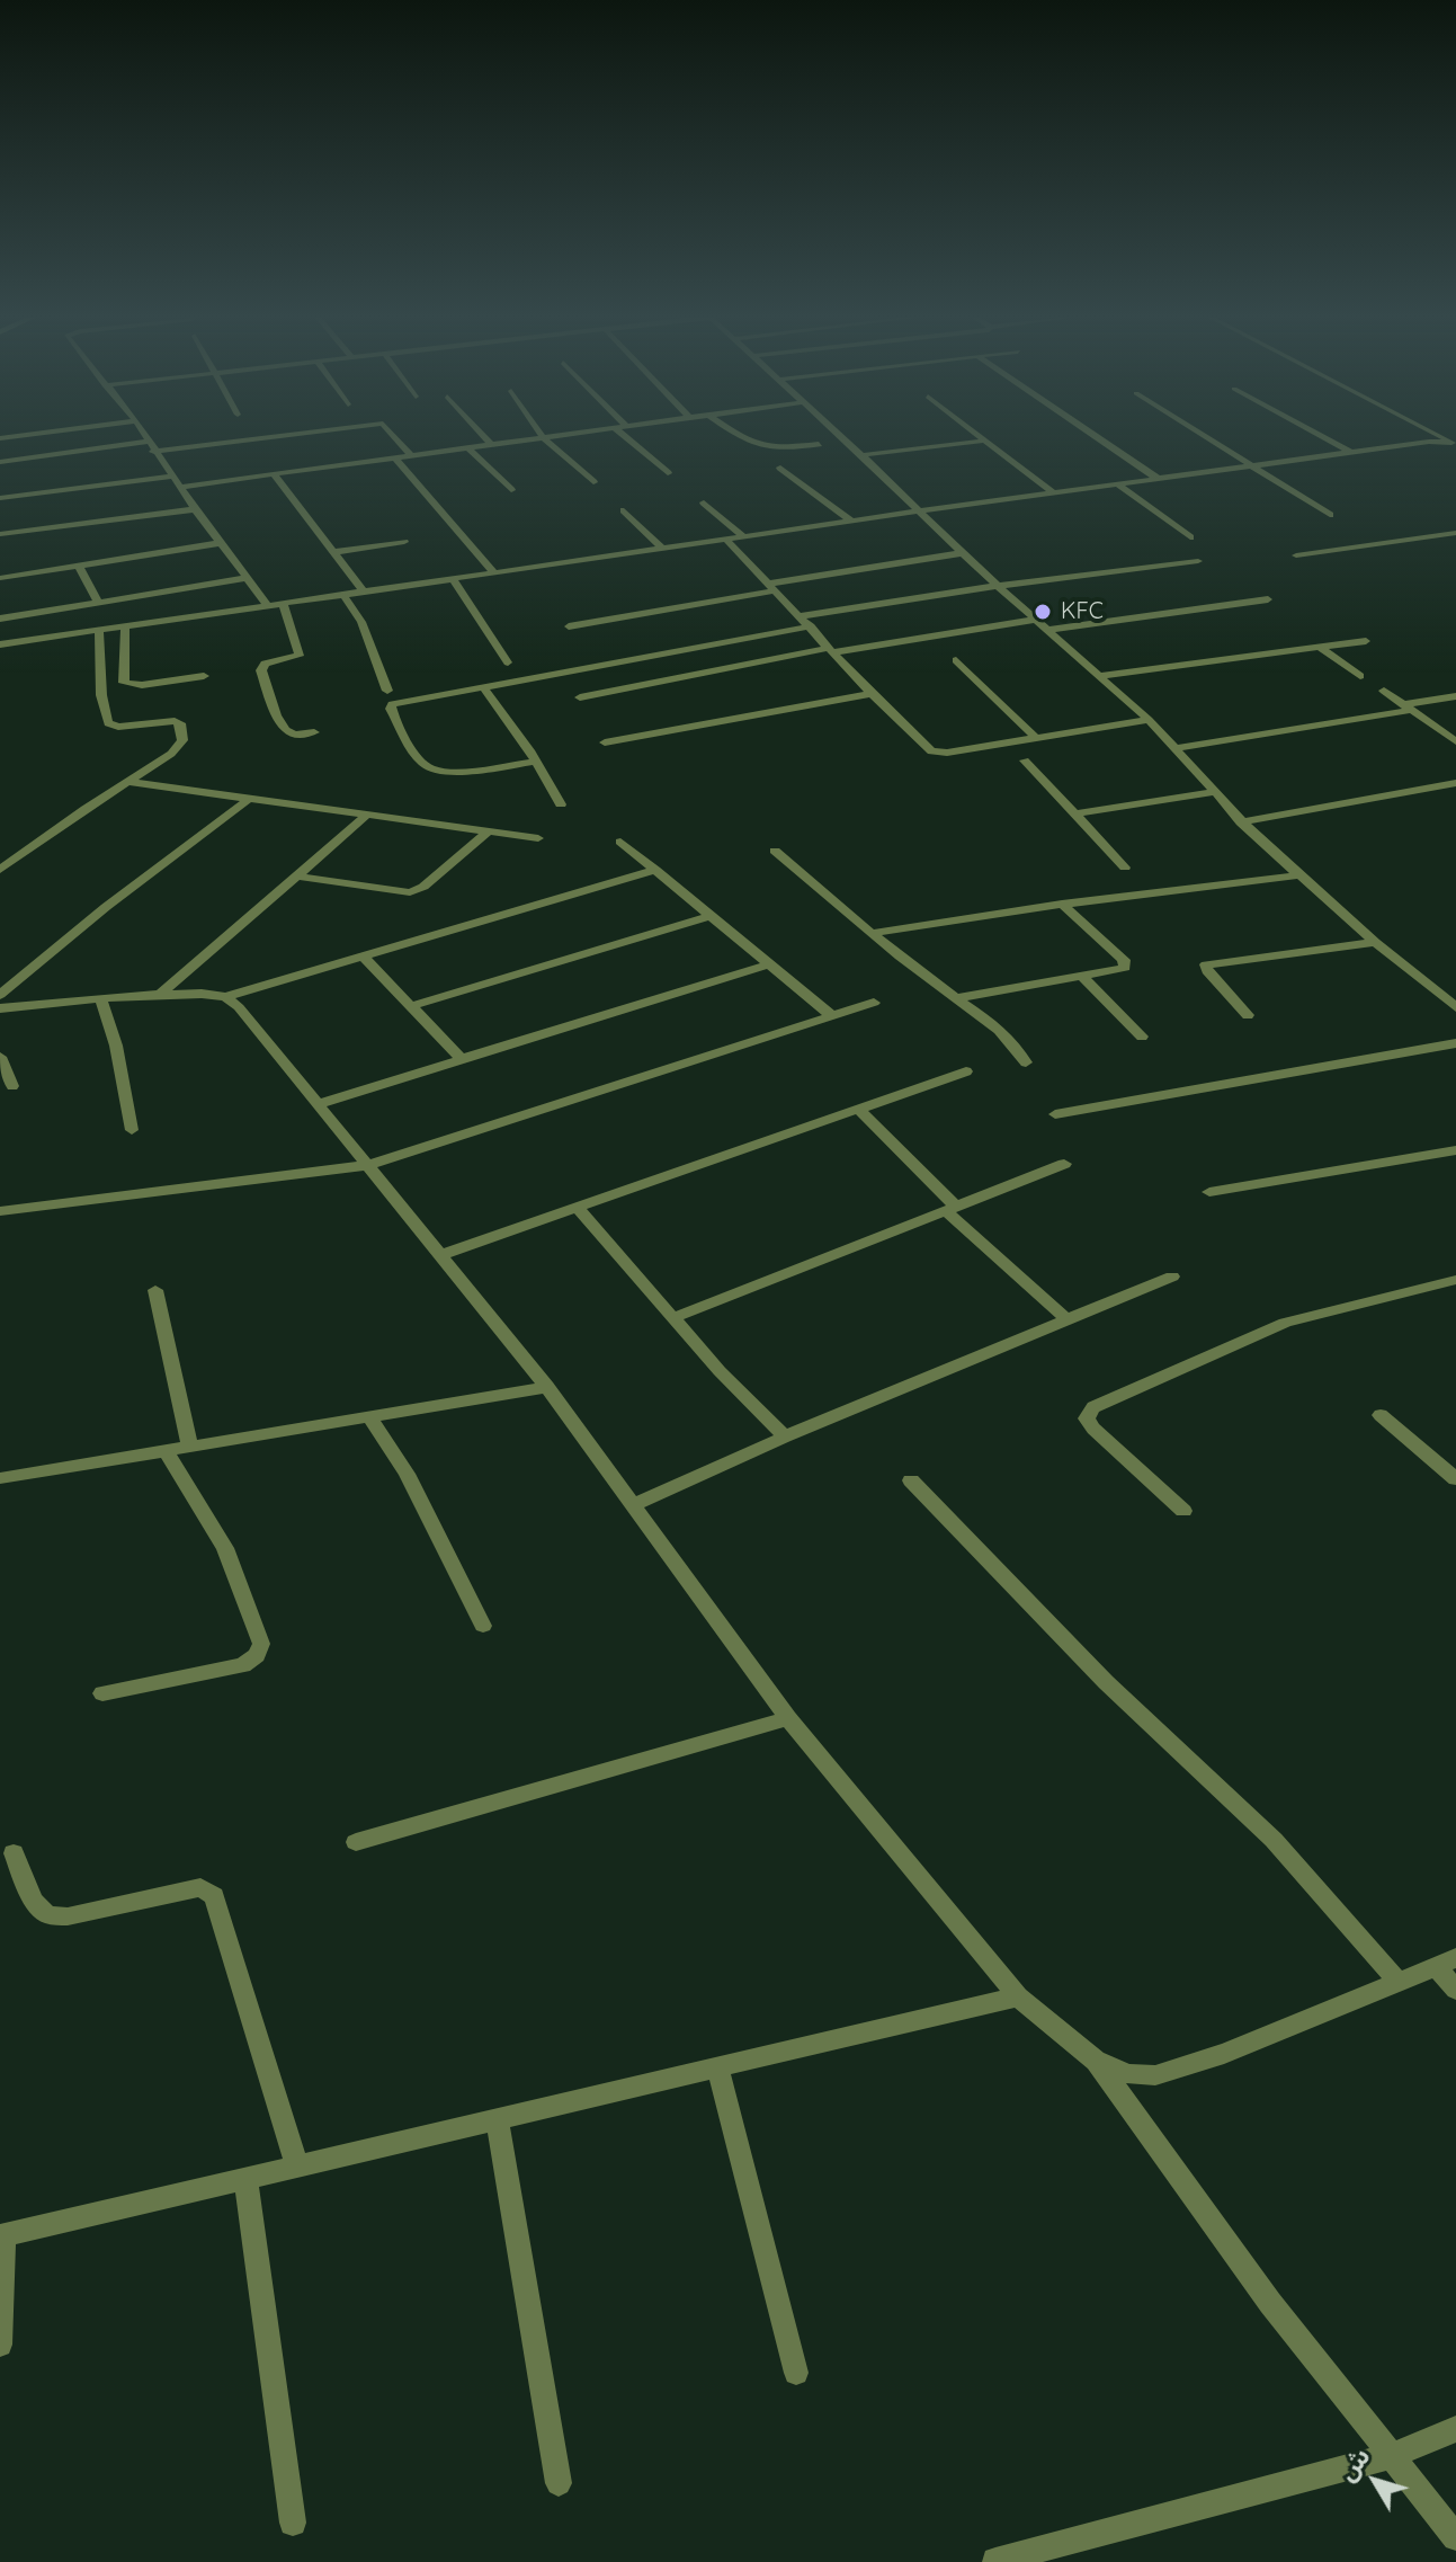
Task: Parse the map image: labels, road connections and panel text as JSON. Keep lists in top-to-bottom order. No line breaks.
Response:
{"places":["KFC"],"north":"top left"}
